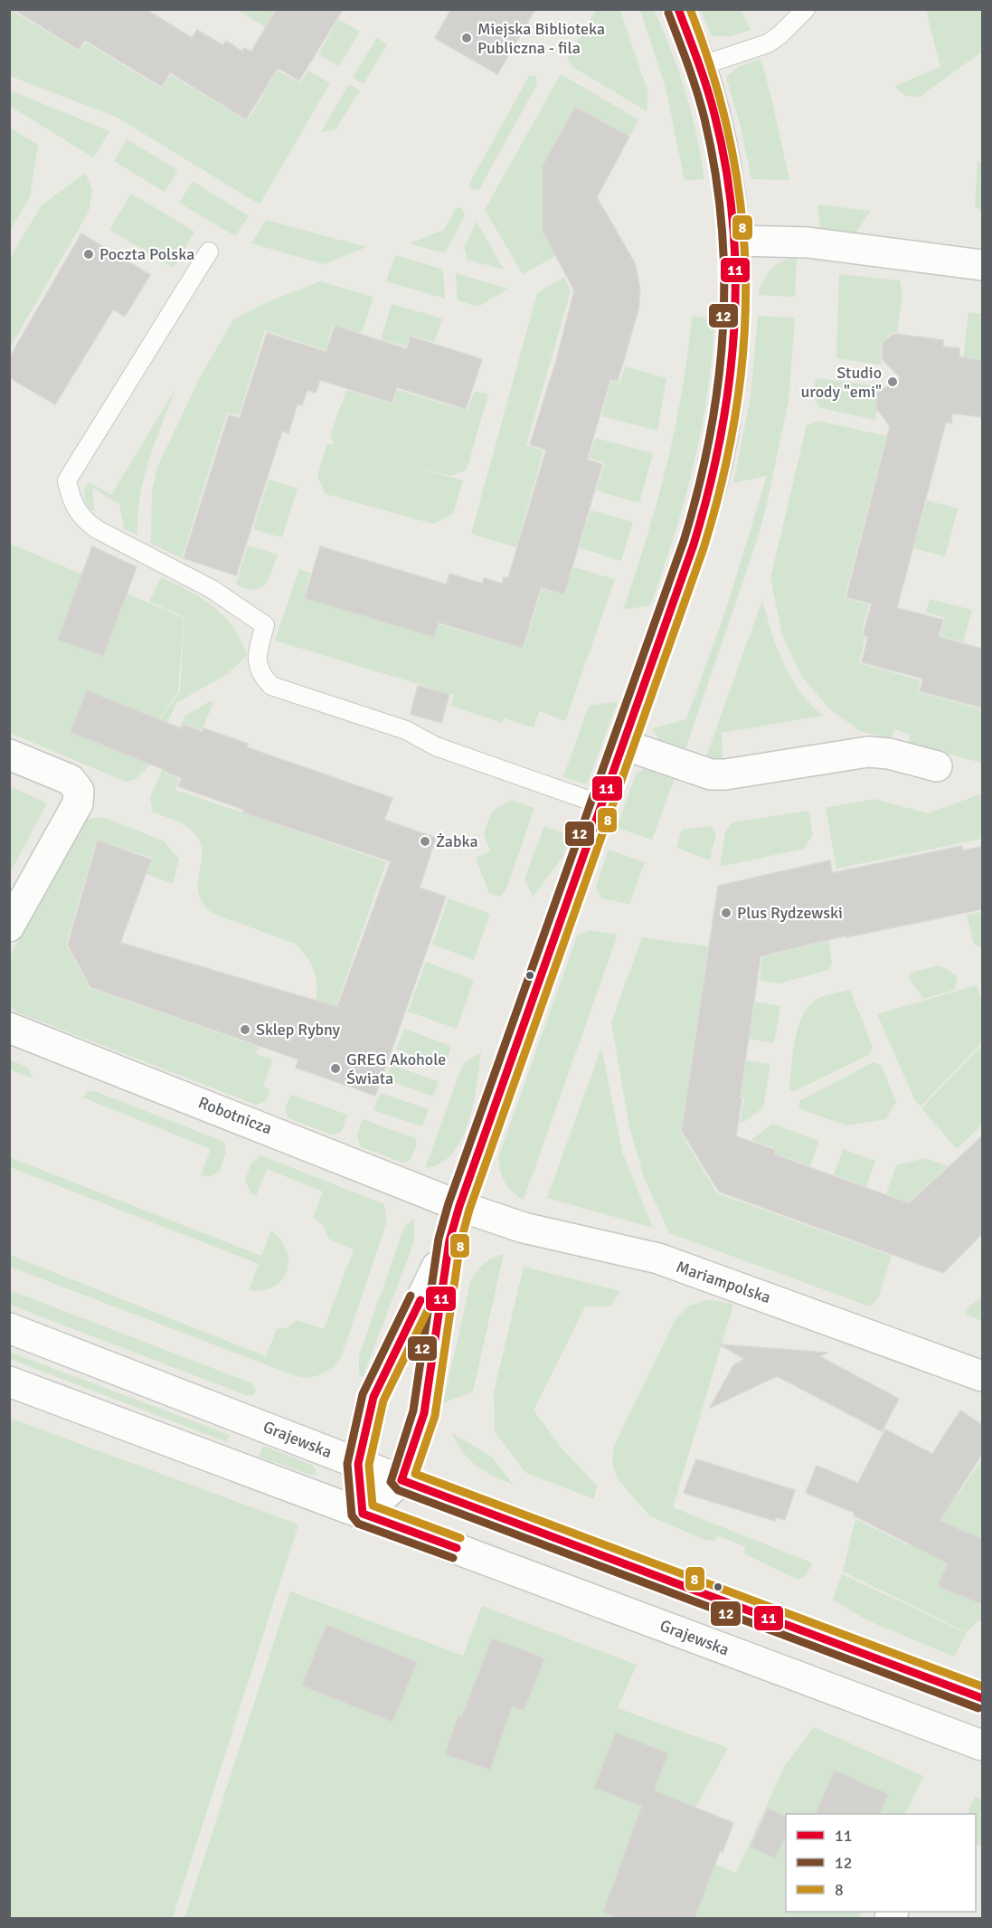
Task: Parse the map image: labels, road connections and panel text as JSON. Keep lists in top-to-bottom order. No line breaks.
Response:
{"streets":{"street":["Robotnicza","Mariampolska","Grajewska"]},"crossings":[["Robotnicza","Mariampolska"]],"places":["Miejska Biblioteka Publiczna - fila","Poczta Polska","Studio urody \"emi\"","Żabka","Plus Rydzewski","Sklep Rybny","GREG Akohole Świata"],"lines":["transit line 11","transit line 8","transit line 12"],"legend":["11","12","8"]}
